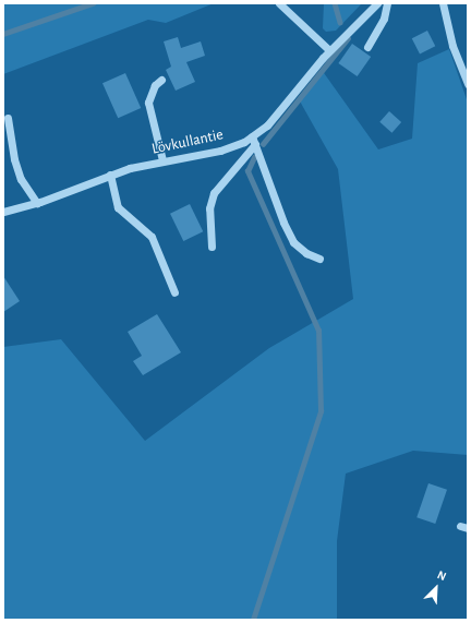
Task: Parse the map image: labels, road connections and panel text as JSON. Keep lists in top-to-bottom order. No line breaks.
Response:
{"streets":{"street":["Lövkullantie"]},"north":"top right"}
